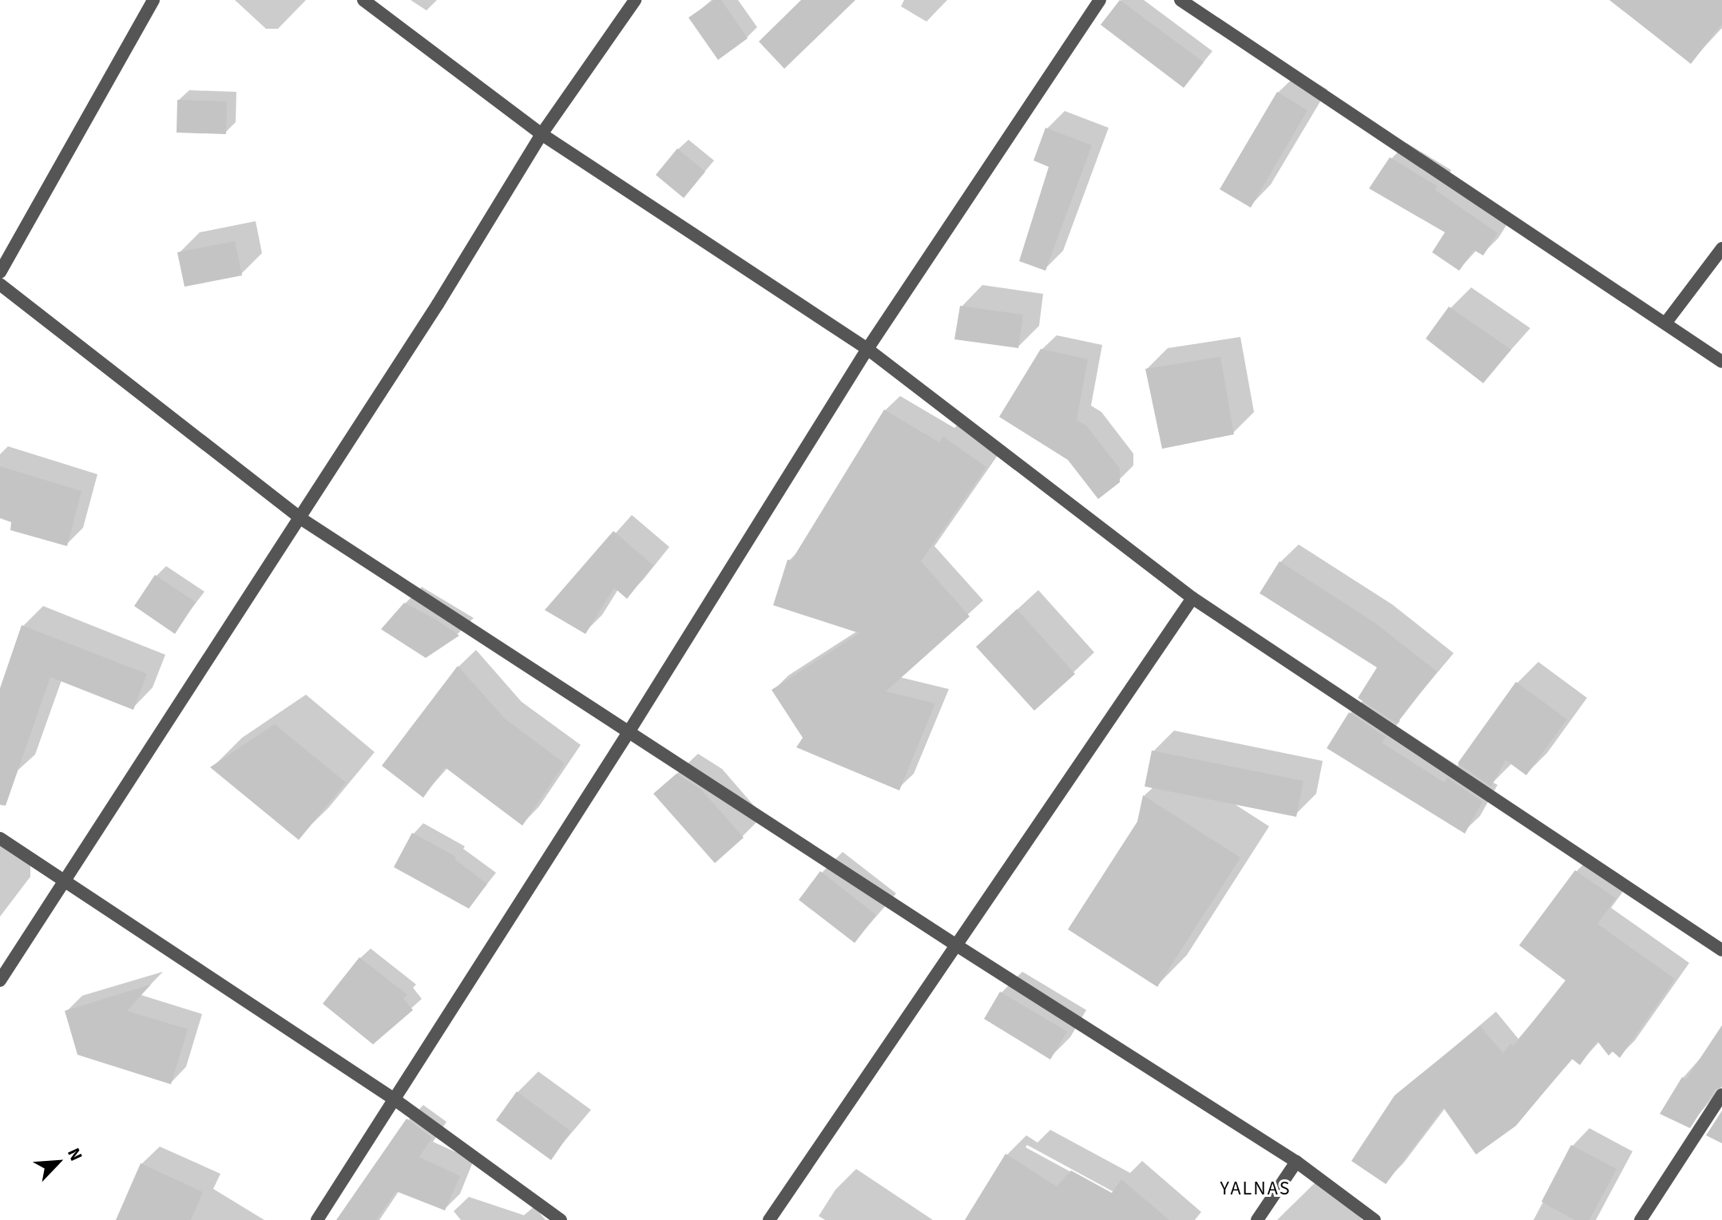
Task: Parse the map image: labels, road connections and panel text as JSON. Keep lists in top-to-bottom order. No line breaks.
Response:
{"districts":["YALNAS"],"north":"top right"}
